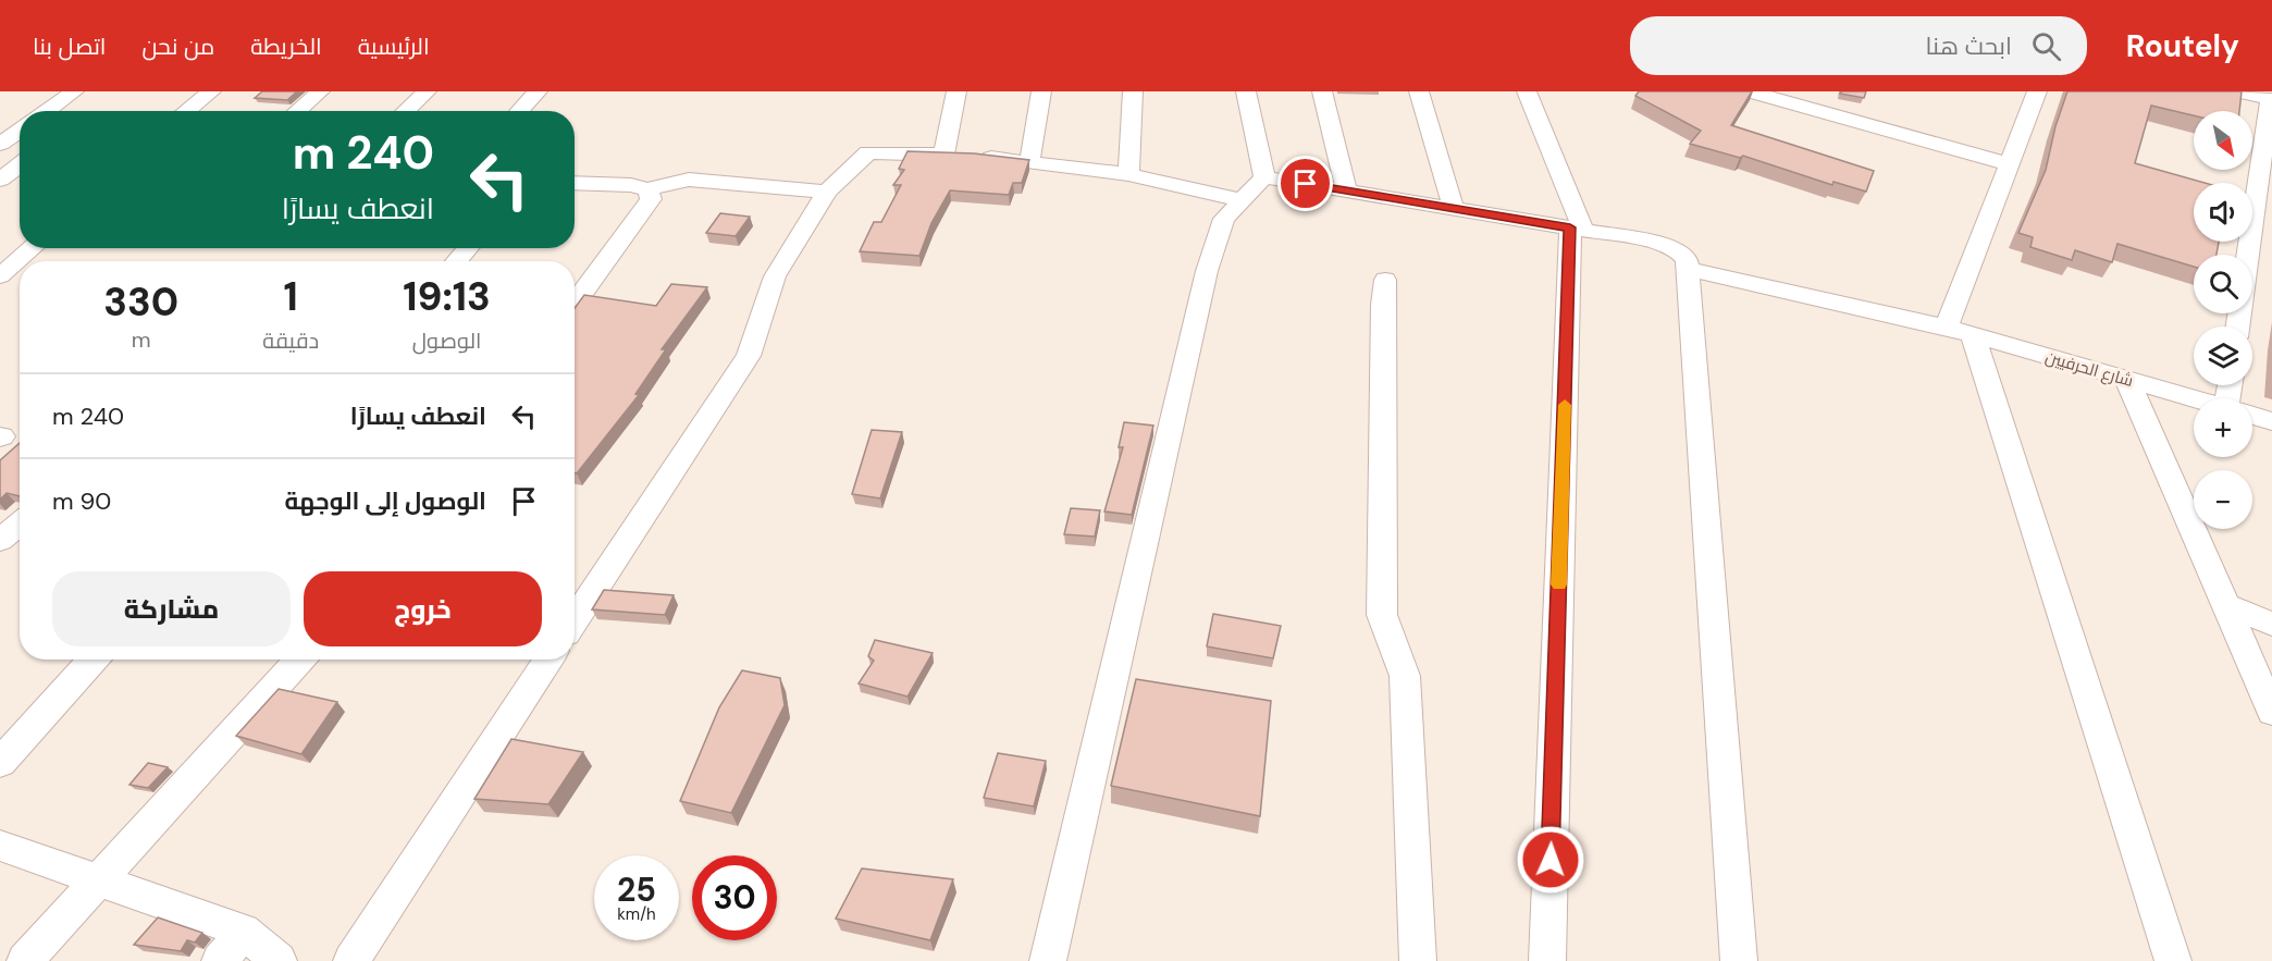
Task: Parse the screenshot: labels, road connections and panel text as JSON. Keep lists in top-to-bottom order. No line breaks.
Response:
{"streets":{"street":["شارع الحرفيين"]},"north":"bottom right","page":{"header":"Routely","search":"ابحث هنا","nav":["الرئيسية","الخريطة","من نحن","اتصل بنا"],"map_buttons":["+","−"],"turn":["240 m","انعطف يسارًا"],"eta":["19:13","الوصول","1","دقيقة","330","m"],"list":[{"name":"انعطف يسارًا","value":"240 m"},{"name":"الوصول إلى الوجهة","value":"90 m"}],"buttons":["خروج","مشاركة"],"speed":"25 km/h","limit":"30"}}
